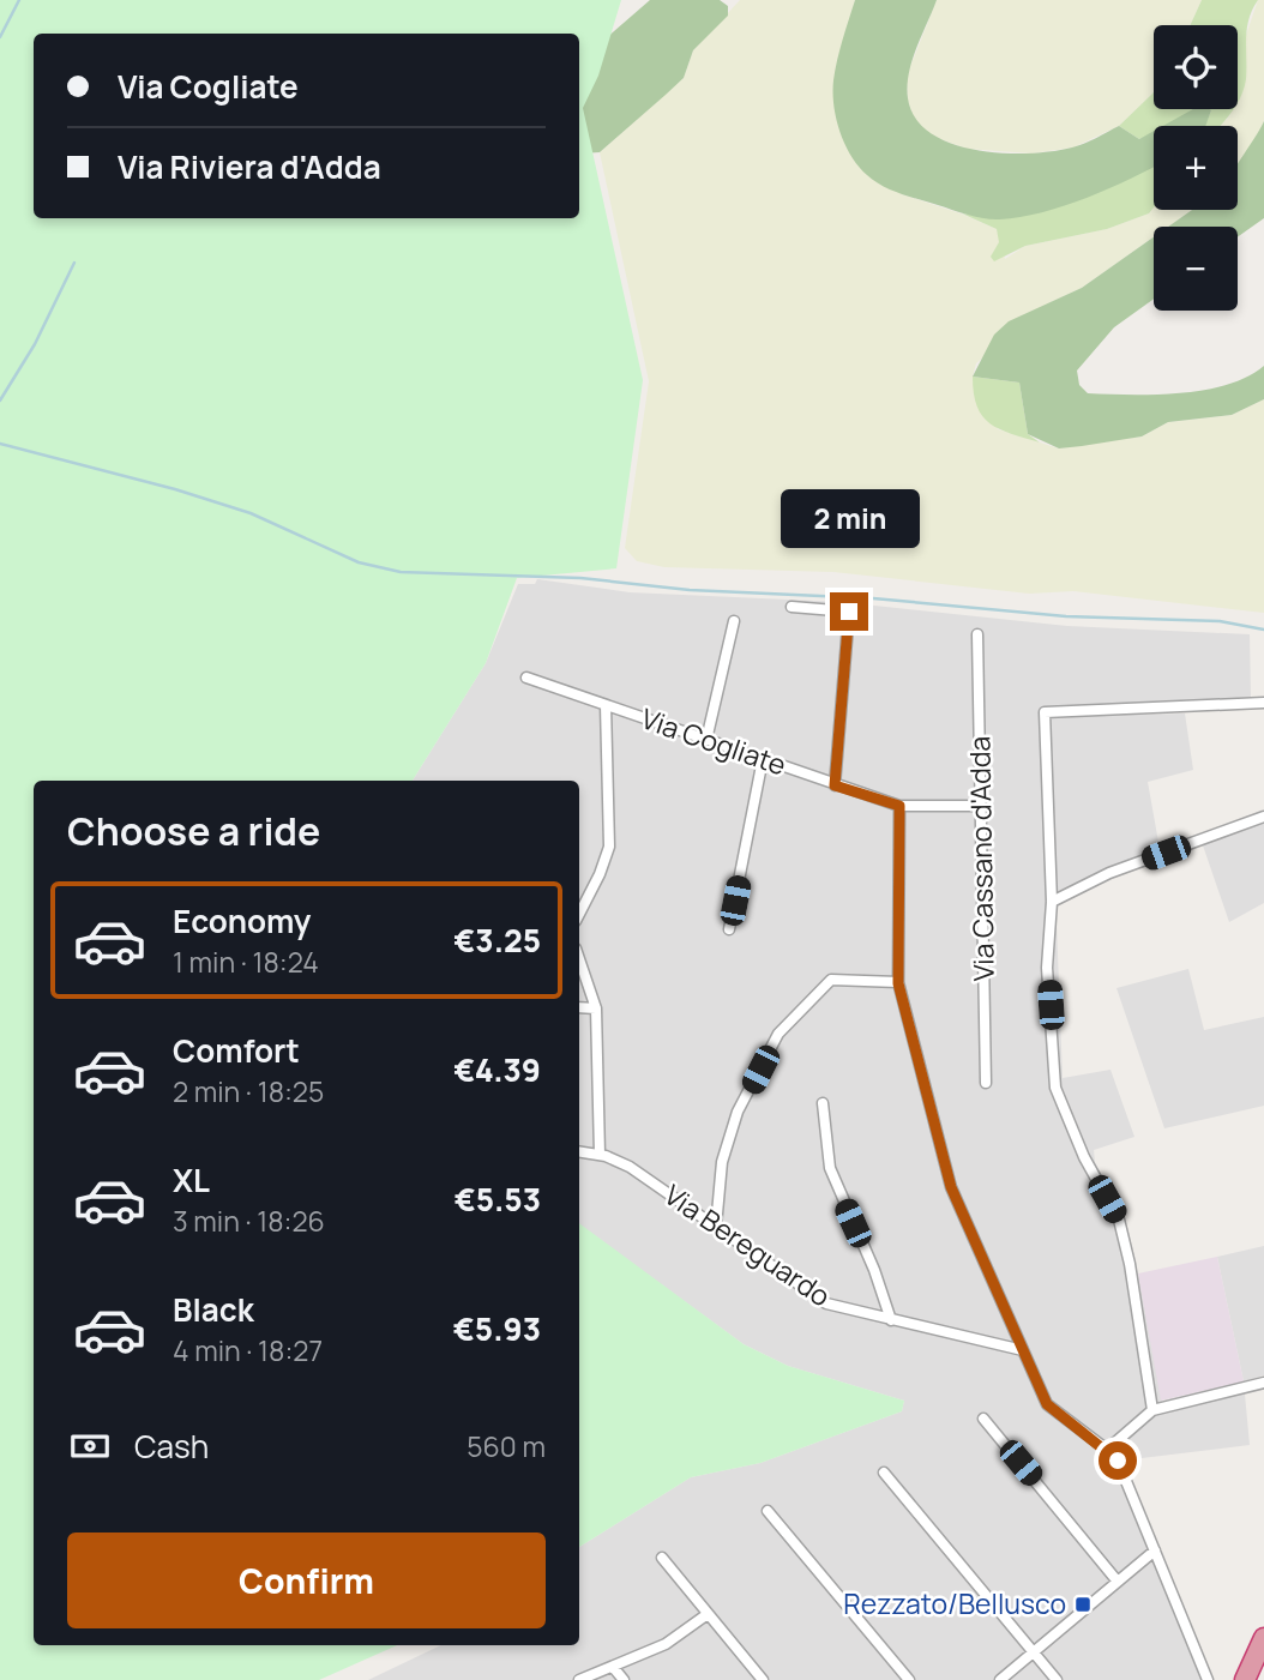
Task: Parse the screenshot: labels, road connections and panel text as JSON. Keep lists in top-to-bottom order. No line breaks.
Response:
{"streets":{"street":["Via Cogliate","Via Cassano d'Adda","Via Bereguardo"]},"crossings":[["Via Cogliate","Via Cassano d'Adda"]],"places":{"transit":["Rezzato/Bellusco"]},"page":{"map_buttons":["+","−"],"banner":["Via Cogliate","Via Riviera d'Adda"],"bubble":"2 min","heading":"Choose a ride","list":[{"name":"Economy","note":"1 min · 18:24","value":"€3.25"},{"name":"Comfort","note":"2 min · 18:25","value":"€4.39"},{"name":"XL","note":"3 min · 18:26","value":"€5.53"},{"name":"Black","note":"4 min · 18:27","value":"€5.93"}],"pay":["Cash","560 m"],"buttons":"Confirm"}}
